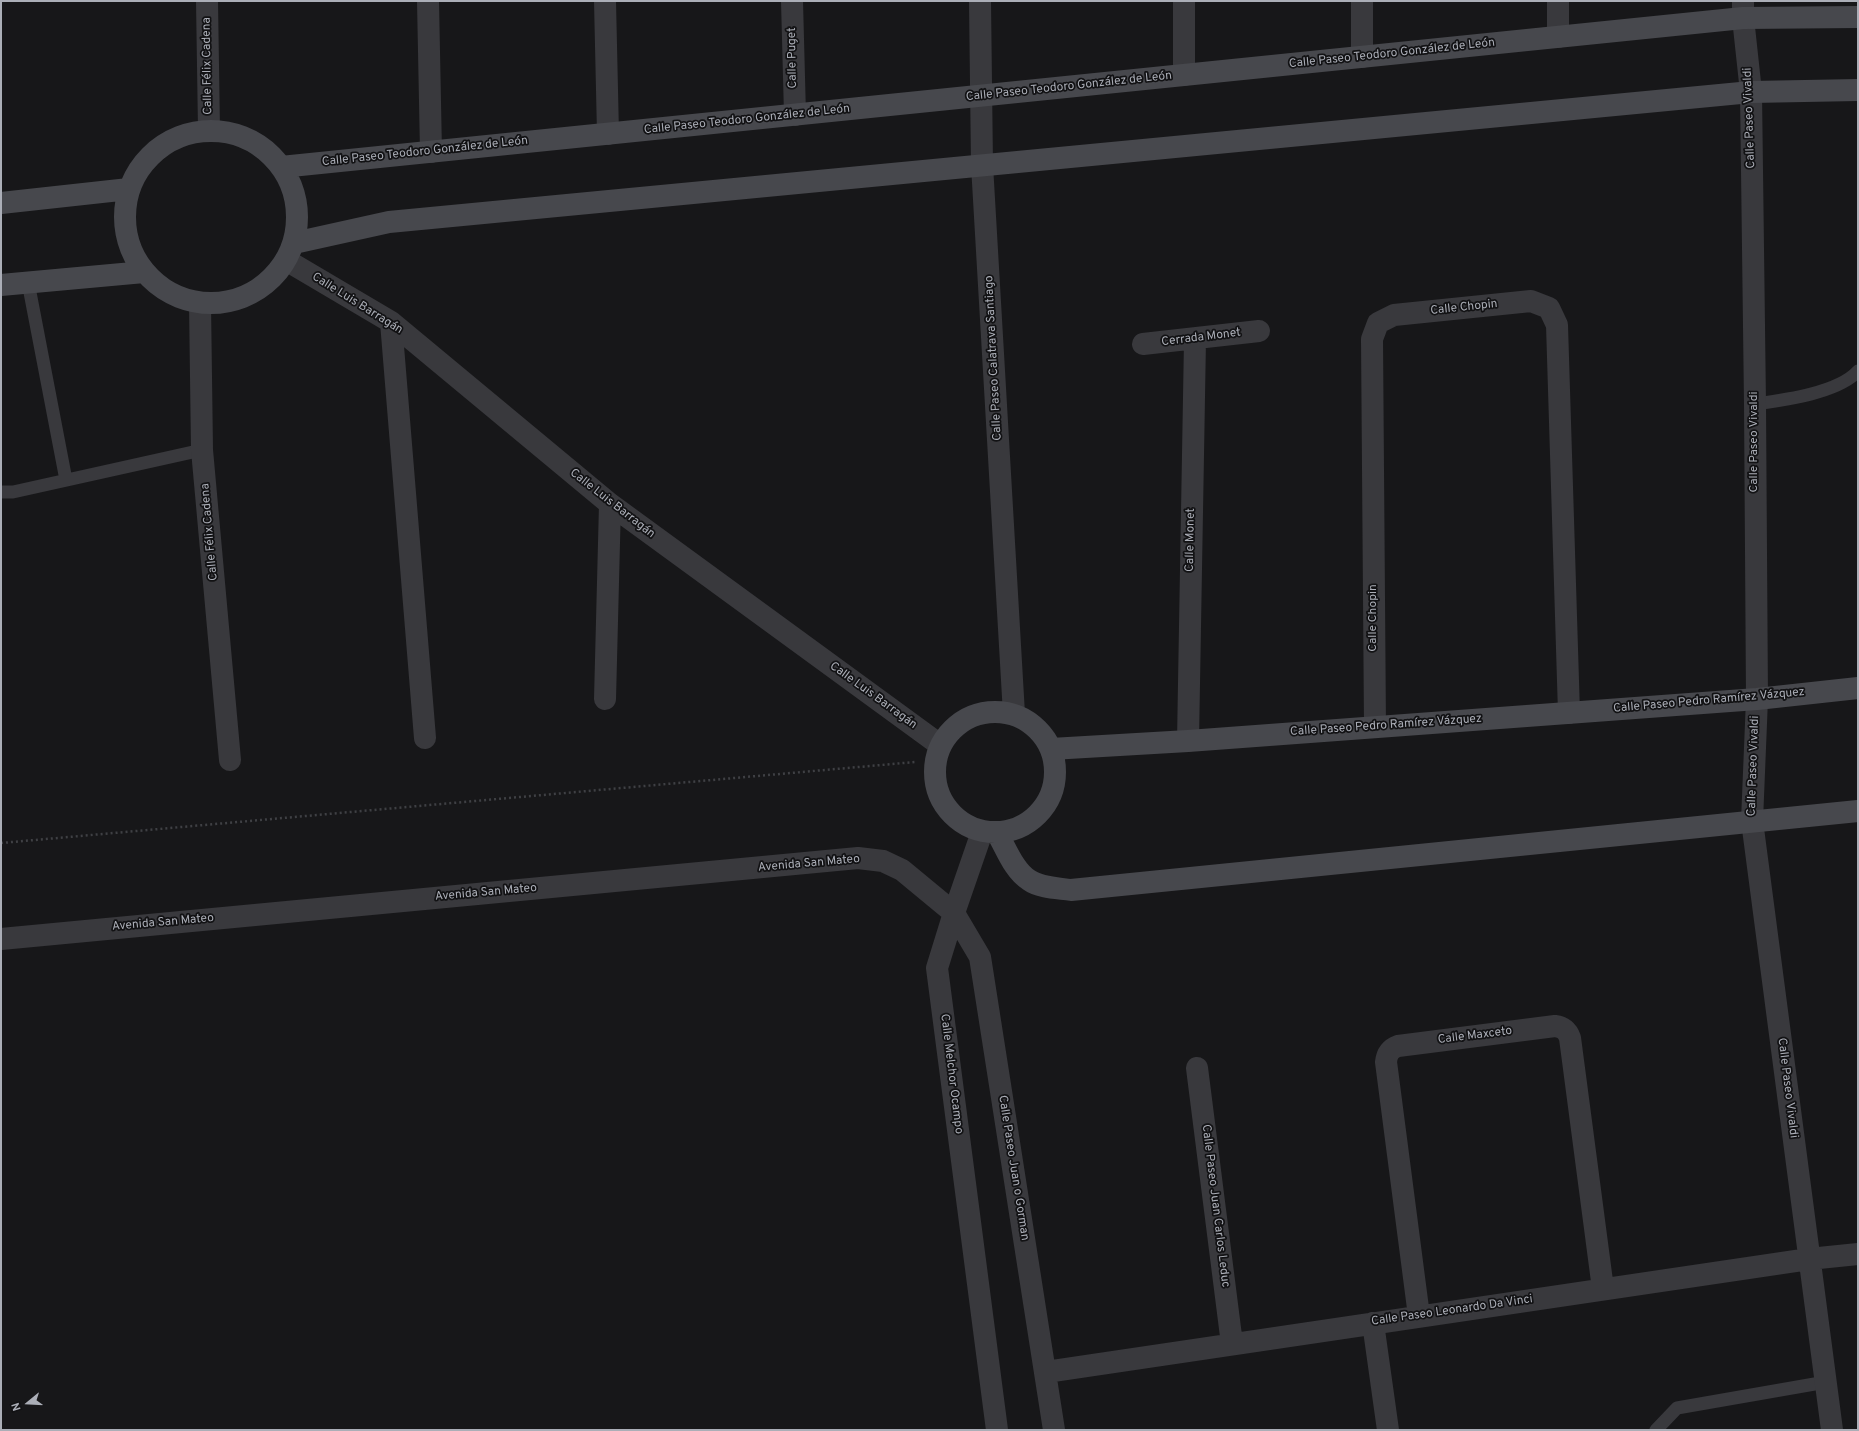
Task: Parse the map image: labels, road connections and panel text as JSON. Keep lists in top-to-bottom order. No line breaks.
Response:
{"streets":{"main road":["Calle Paseo Teodoro González de León","Calle Paseo Pedro Ramírez Vázquez"],"street":["Calle Puget","Calle Félix Cadena","Calle Paseo Vivaldi","Calle Luis Barragán","Calle Chopin","Cerrada Monet","Calle Paseo Calatrava Santiago","Calle Monet","Avenida San Mateo","Calle Maxceto","Calle Melchor Ocampo","Calle Paseo Juan o Gorman","Calle Paseo Juan Carlos Leduc","Calle Paseo Leonardo Da Vinci"]},"crossings":[["Calle Paseo Teodoro González de León","Calle Puget"],["Calle Paseo Teodoro González de León","Calle Paseo Vivaldi"],["Calle Paseo Teodoro González de León","Calle Paseo Calatrava Santiago"],["Calle Paseo Vivaldi","Calle Paseo Pedro Ramírez Vázquez"],["Calle Paseo Vivaldi","Calle Paseo Leonardo Da Vinci"],["Calle Luis Barragán","Calle Paseo Calatrava Santiago"],["Calle Luis Barragán","Calle Paseo Pedro Ramírez Vázquez"],["Calle Luis Barragán","Calle Melchor Ocampo"],["Calle Chopin","Calle Paseo Pedro Ramírez Vázquez"],["Cerrada Monet","Calle Monet"],["Calle Paseo Calatrava Santiago","Calle Paseo Pedro Ramírez Vázquez"],["Calle Paseo Calatrava Santiago","Calle Melchor Ocampo"],["Calle Monet","Calle Paseo Pedro Ramírez Vázquez"],["Calle Paseo Pedro Ramírez Vázquez","Calle Melchor Ocampo"],["Avenida San Mateo","Calle Melchor Ocampo"],["Avenida San Mateo","Calle Paseo Juan o Gorman"],["Calle Maxceto","Calle Paseo Leonardo Da Vinci"],["Calle Melchor Ocampo","Calle Paseo Juan o Gorman"],["Calle Paseo Juan o Gorman","Calle Paseo Leonardo Da Vinci"],["Calle Paseo Juan Carlos Leduc","Calle Paseo Leonardo Da Vinci"]],"north":"left"}
